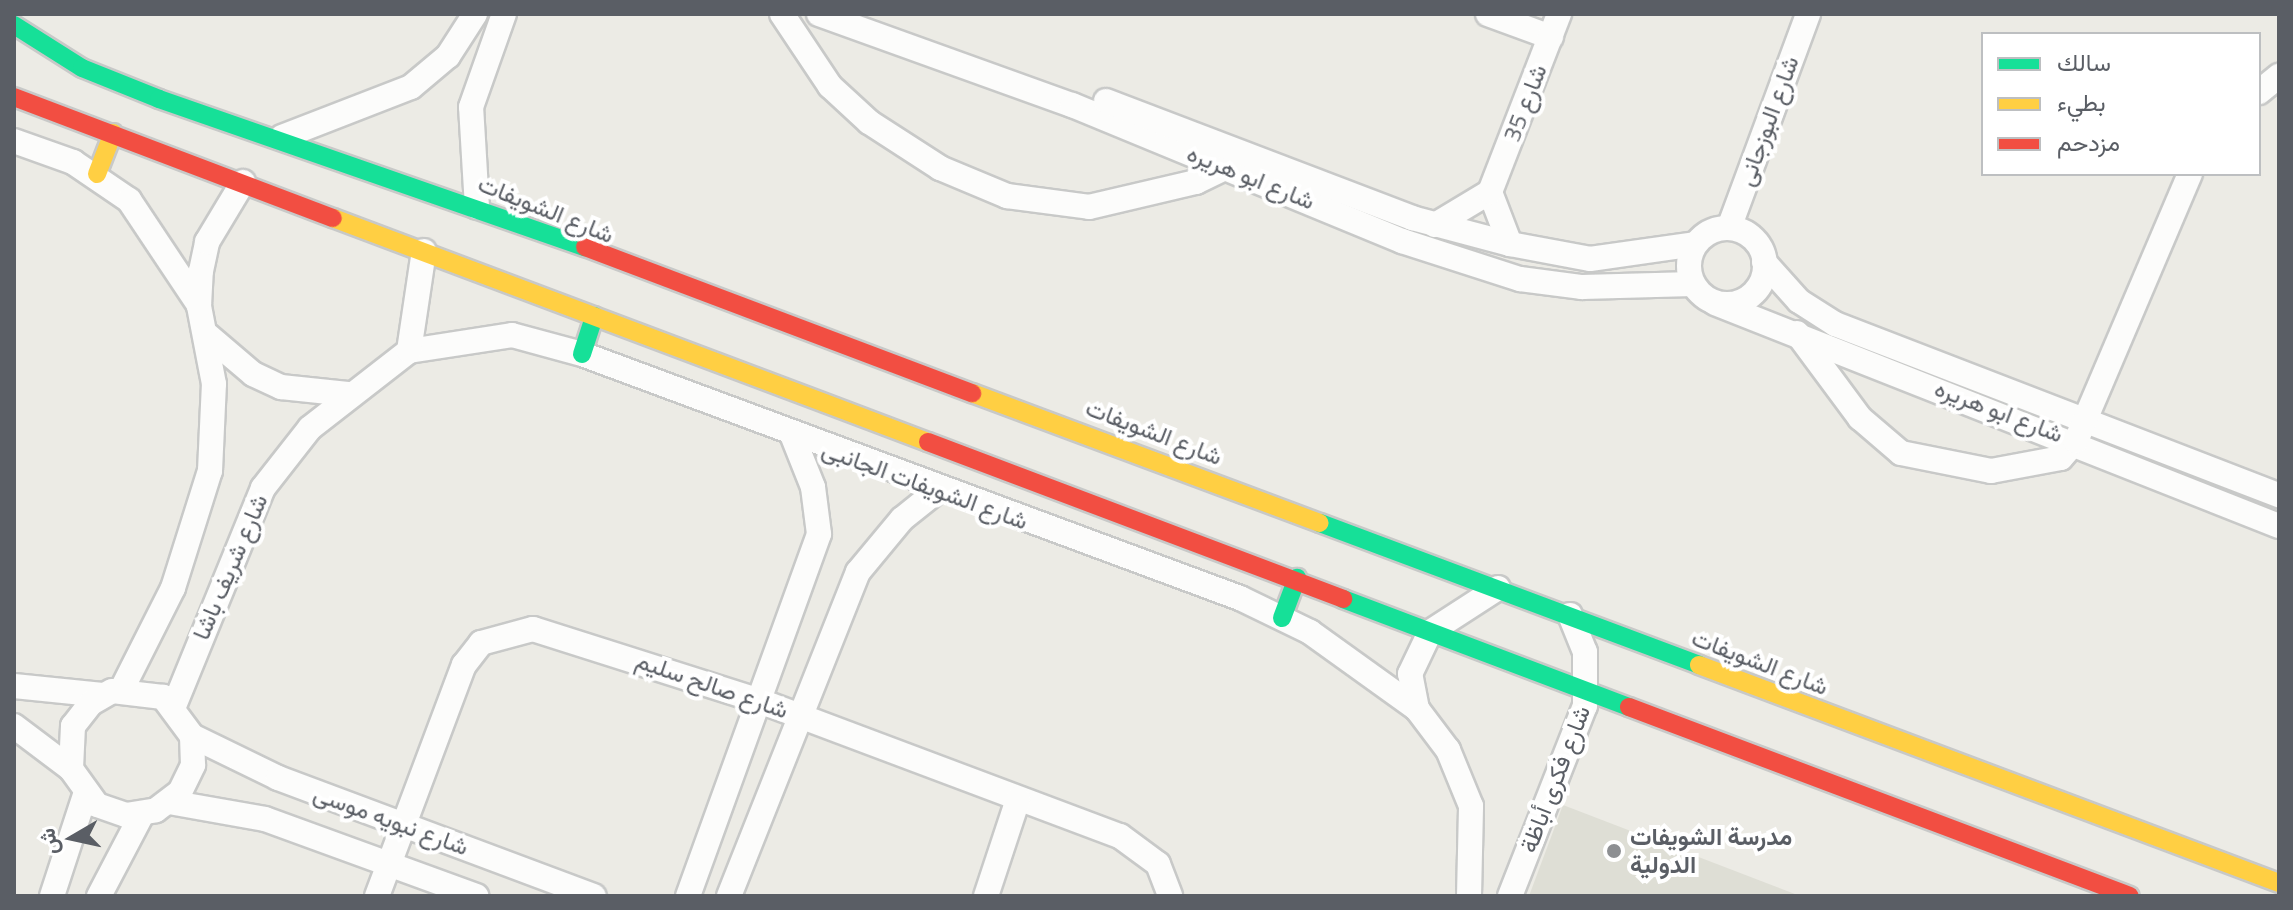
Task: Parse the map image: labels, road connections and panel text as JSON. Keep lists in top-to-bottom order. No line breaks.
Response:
{"streets":{"main road":["شارع الشويفات"],"street":["شارع 35","شارع البوزجانى","شارع ابو هريره","شارع الشويفات الجانبى","شارع شريف باشا","شارع صالح سليم","شارع فكرى أباظة","شارع نبويه موسى"]},"crossings":[["شارع البوزجانى","شارع ابو هريره"],["شارع الشويفات","شارع فكرى أباظة"],["شارع الشويفات الجانبى","شارع شريف باشا"],["شارع شريف باشا","شارع نبويه موسى"],["شارع صالح سليم","شارع نبويه موسى"]],"places":["مدرسة الشويفات الدولية"],"legend":["سالك","بطيء","مزدحم"],"north":"left"}
